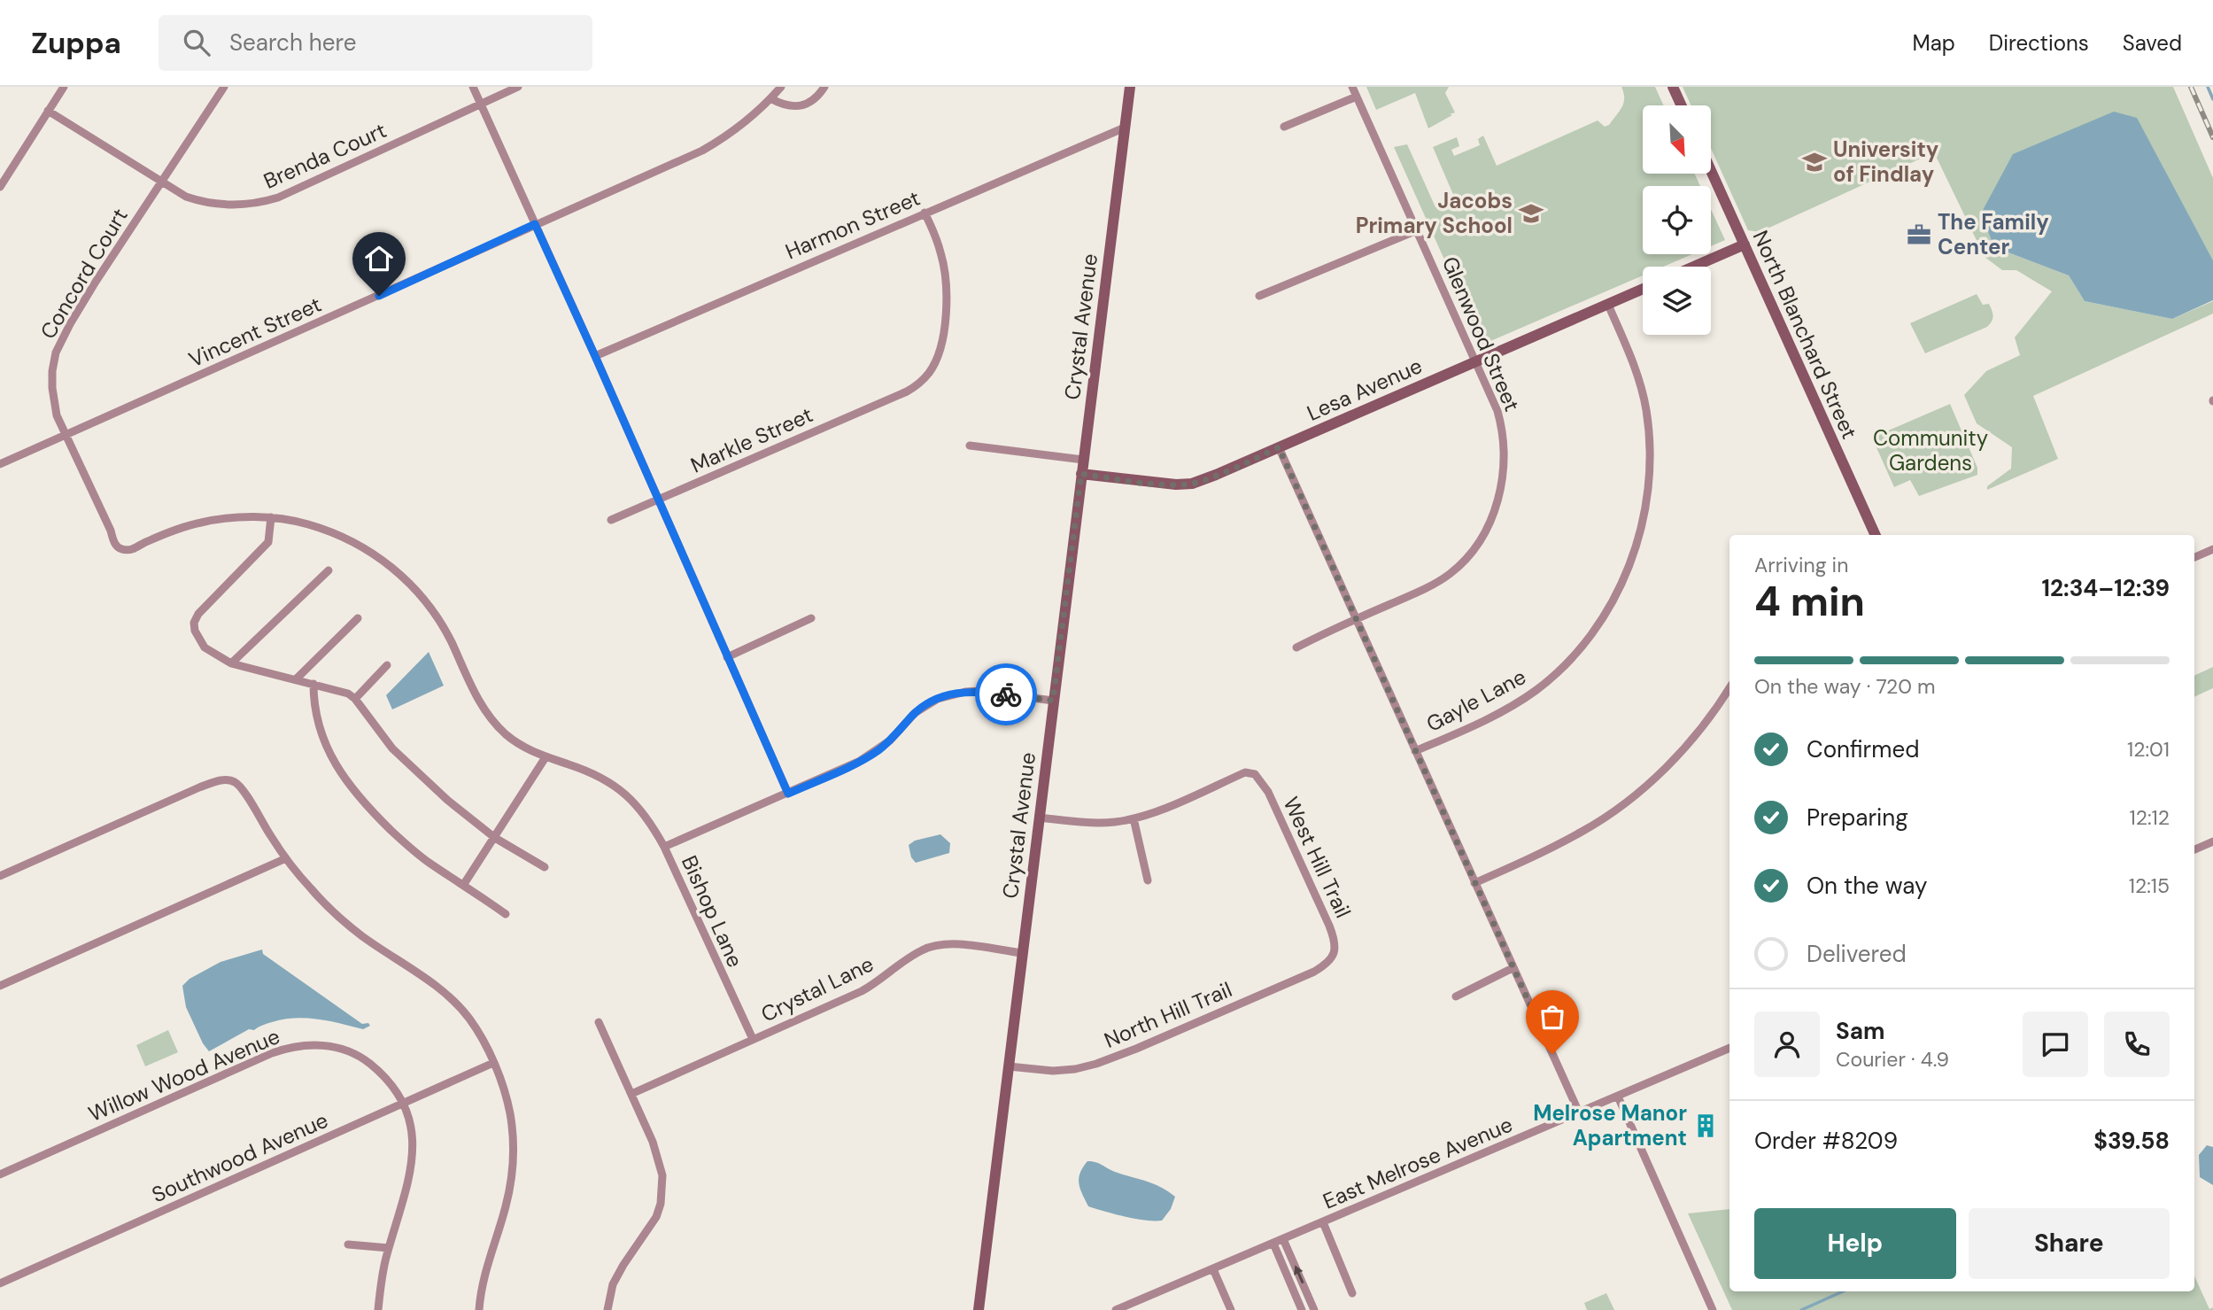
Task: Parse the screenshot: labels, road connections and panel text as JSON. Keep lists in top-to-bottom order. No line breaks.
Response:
{"streets":{"street":["Brenda Court","Harmon Street","Concord Court","Crystal Avenue","Vincent Street","Glenwood Street","North Blanchard Street","Lesa Avenue","Markle Street","Gayle Lane","West Hill Trail","Bishop Lane","Crystal Lane","North Hill Trail","Willow Wood Avenue","Southwood Avenue","East Melrose Avenue"]},"crossings":[["Brenda Court","Concord Court"],["Harmon Street","Crystal Avenue"],["Harmon Street","Markle Street"],["Concord Court","Vincent Street"],["Concord Court","Bishop Lane"],["Crystal Avenue","Lesa Avenue"],["Crystal Avenue","Crystal Lane"],["Crystal Avenue","North Hill Trail"],["Glenwood Street","Lesa Avenue"],["Lesa Avenue","Gayle Lane"],["West Hill Trail","North Hill Trail"],["Bishop Lane","Crystal Lane"],["Willow Wood Avenue","Southwood Avenue"]],"parks":["Community Gardens"],"places":{"school or university":["University of Findlay","Jacobs Primary School"],"office":["The Family Center"],"building":["Melrose Manor Apartment"]},"north":"bottom right","page":{"header":"Zuppa","search":"Search here","nav":["Map","Directions","Saved"],"heading":["4 min","Arriving in","12:34–12:39"],"panel":["Sam","Courier · 4.9","Order #8209","$39.58"],"bar":"On the way · 720 m","list":[["Confirmed","12:01"],["Preparing","12:12"],["On the way","12:15"],"Delivered"],"buttons":["Help","Share"]}}
